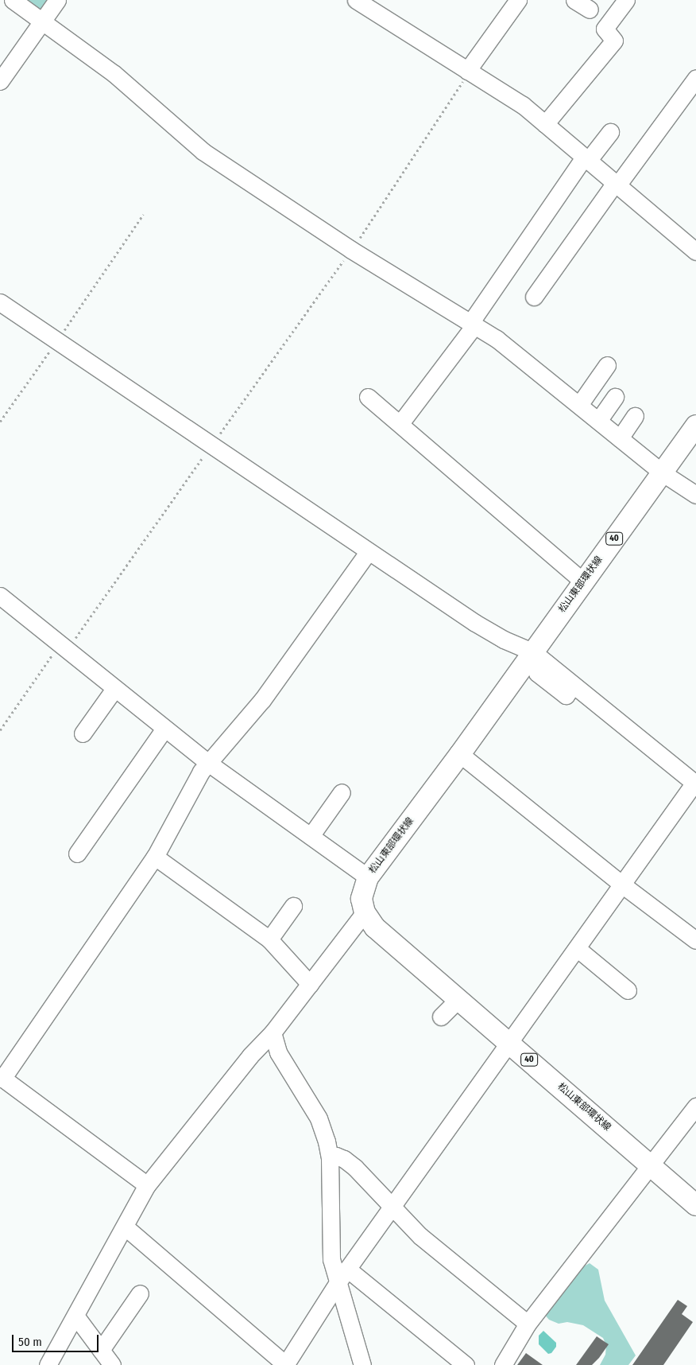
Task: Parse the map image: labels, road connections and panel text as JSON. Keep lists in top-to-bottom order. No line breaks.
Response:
{"streets":{"main road":["40","松山東部環状線"]},"scale_bar":"50 m"}
